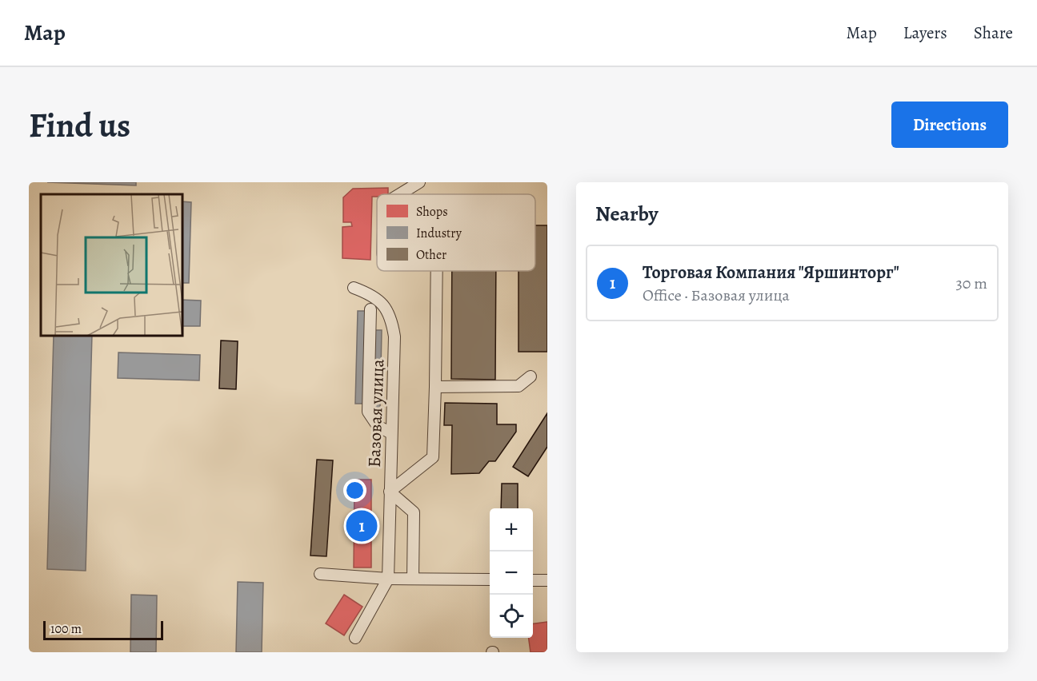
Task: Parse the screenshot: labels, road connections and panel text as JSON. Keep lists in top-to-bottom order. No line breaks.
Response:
{"streets":{"street":["Базовая улица"]},"legend":["Shops","Industry","Other"],"scale_bar":"100 m","page":{"header":"Map","nav":["Map","Layers","Share"],"buttons":"Directions","title":"Find us","heading":"Nearby","list":[{"mark":"1","name":"Торговая Компания \"Яршинторг\"","note":"Office · Базовая улица","value":"30 m"}],"map_buttons":["+","−"],"pins":"1","scale":"100 m"}}
